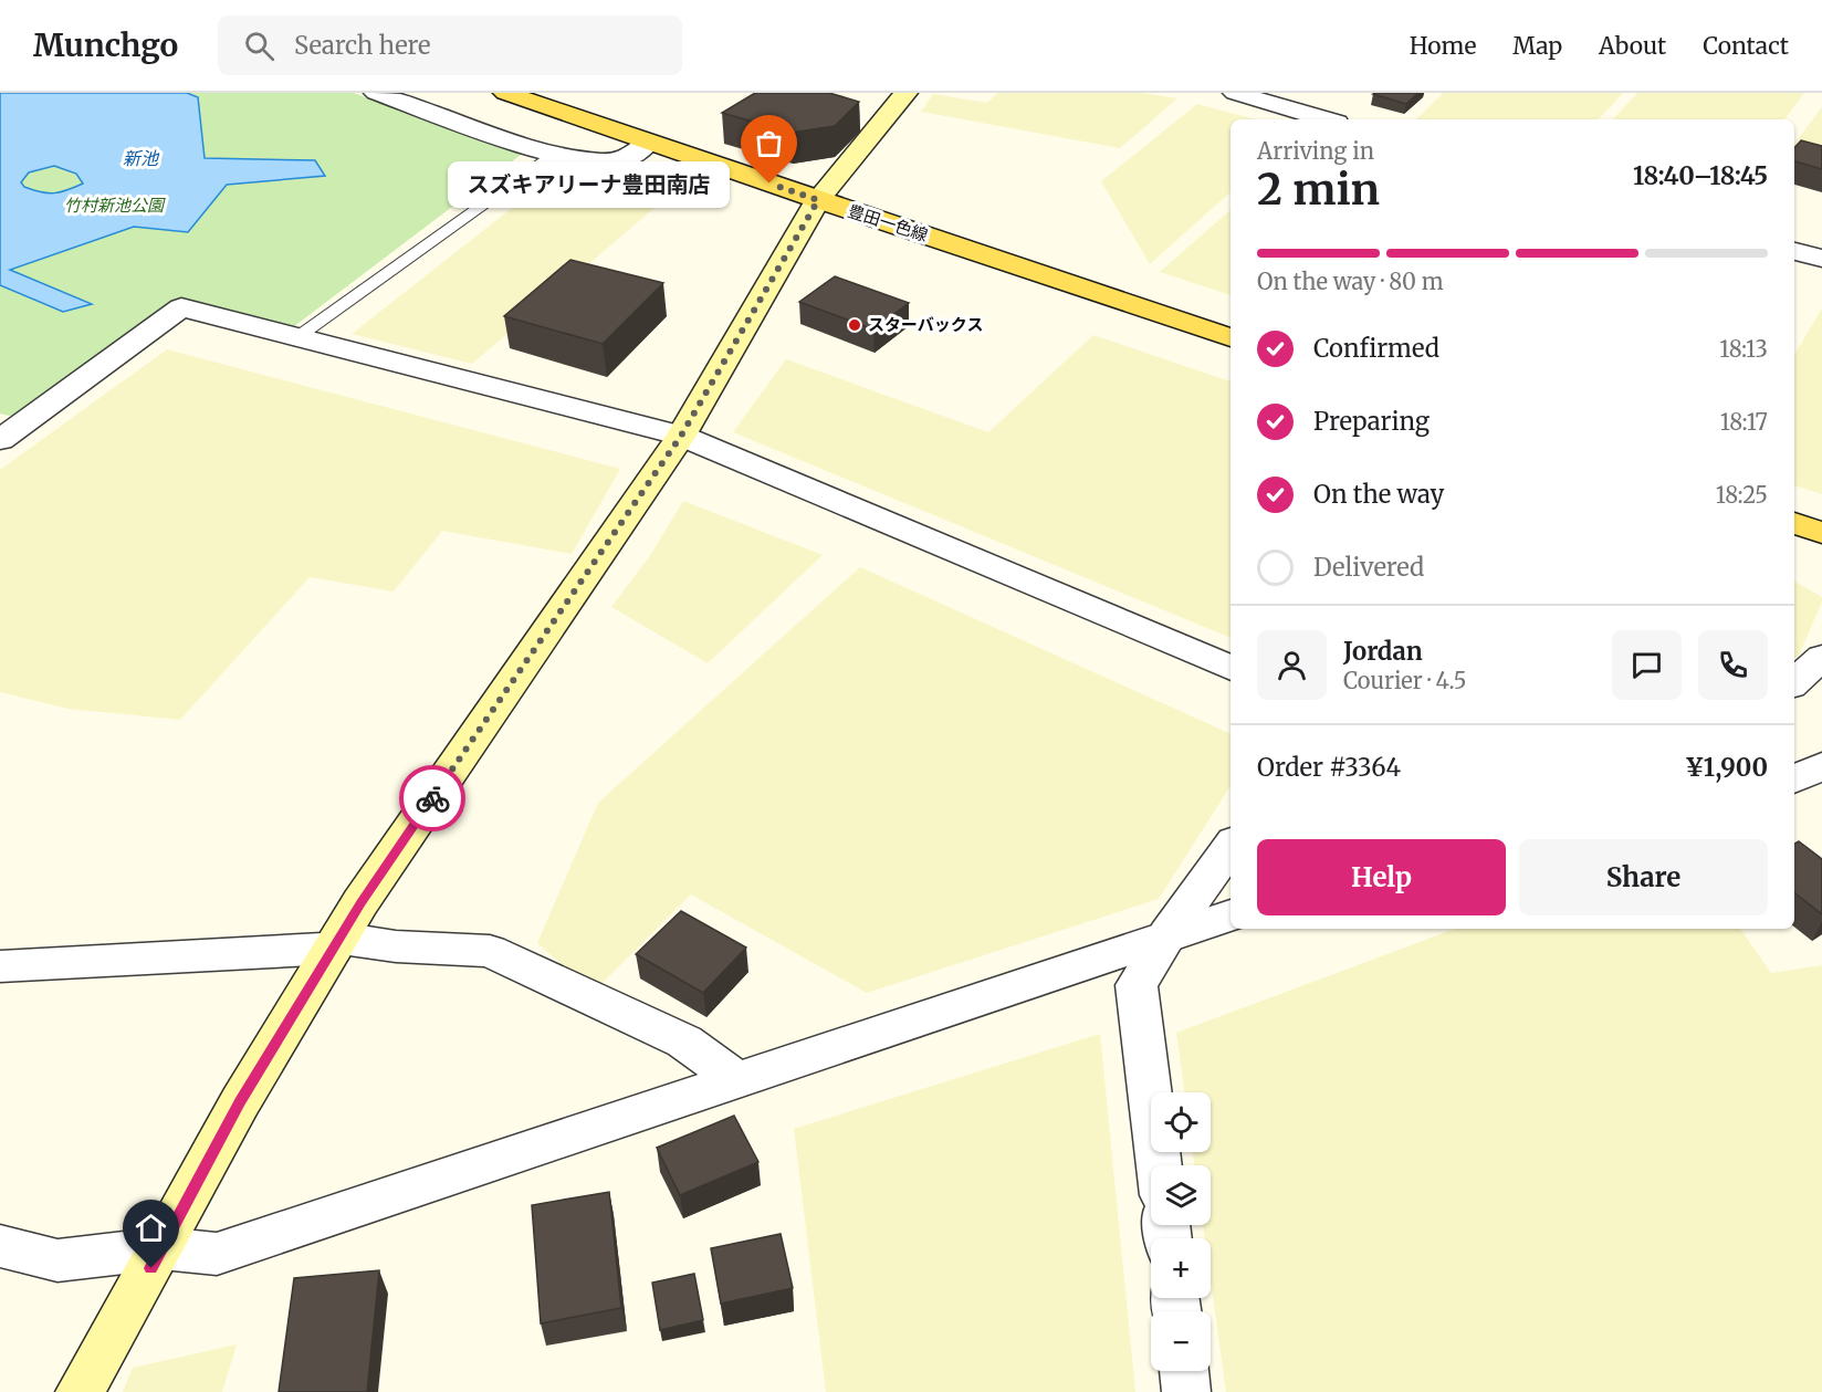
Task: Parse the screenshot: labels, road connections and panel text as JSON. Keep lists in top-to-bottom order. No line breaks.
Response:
{"streets":{"main road":["豊田一色線"]},"water":["新池"],"parks":["竹村新池公園"],"places":["スズキアリーナ豊田南店","スターバックス"],"page":{"header":"Munchgo","search":"Search here","nav":["Home","Map","About","Contact"],"heading":["2 min","Arriving in","18:40–18:45"],"panel":["Jordan","Courier · 4.5","Order #3364","¥1,900"],"bubble":"スズキアリーナ豊田南店","bar":"On the way · 80 m","list":[["Confirmed","18:13"],["Preparing","18:17"],["On the way","18:25"],"Delivered"],"buttons":["Help","Share"],"map_buttons":["+","−"]}}
